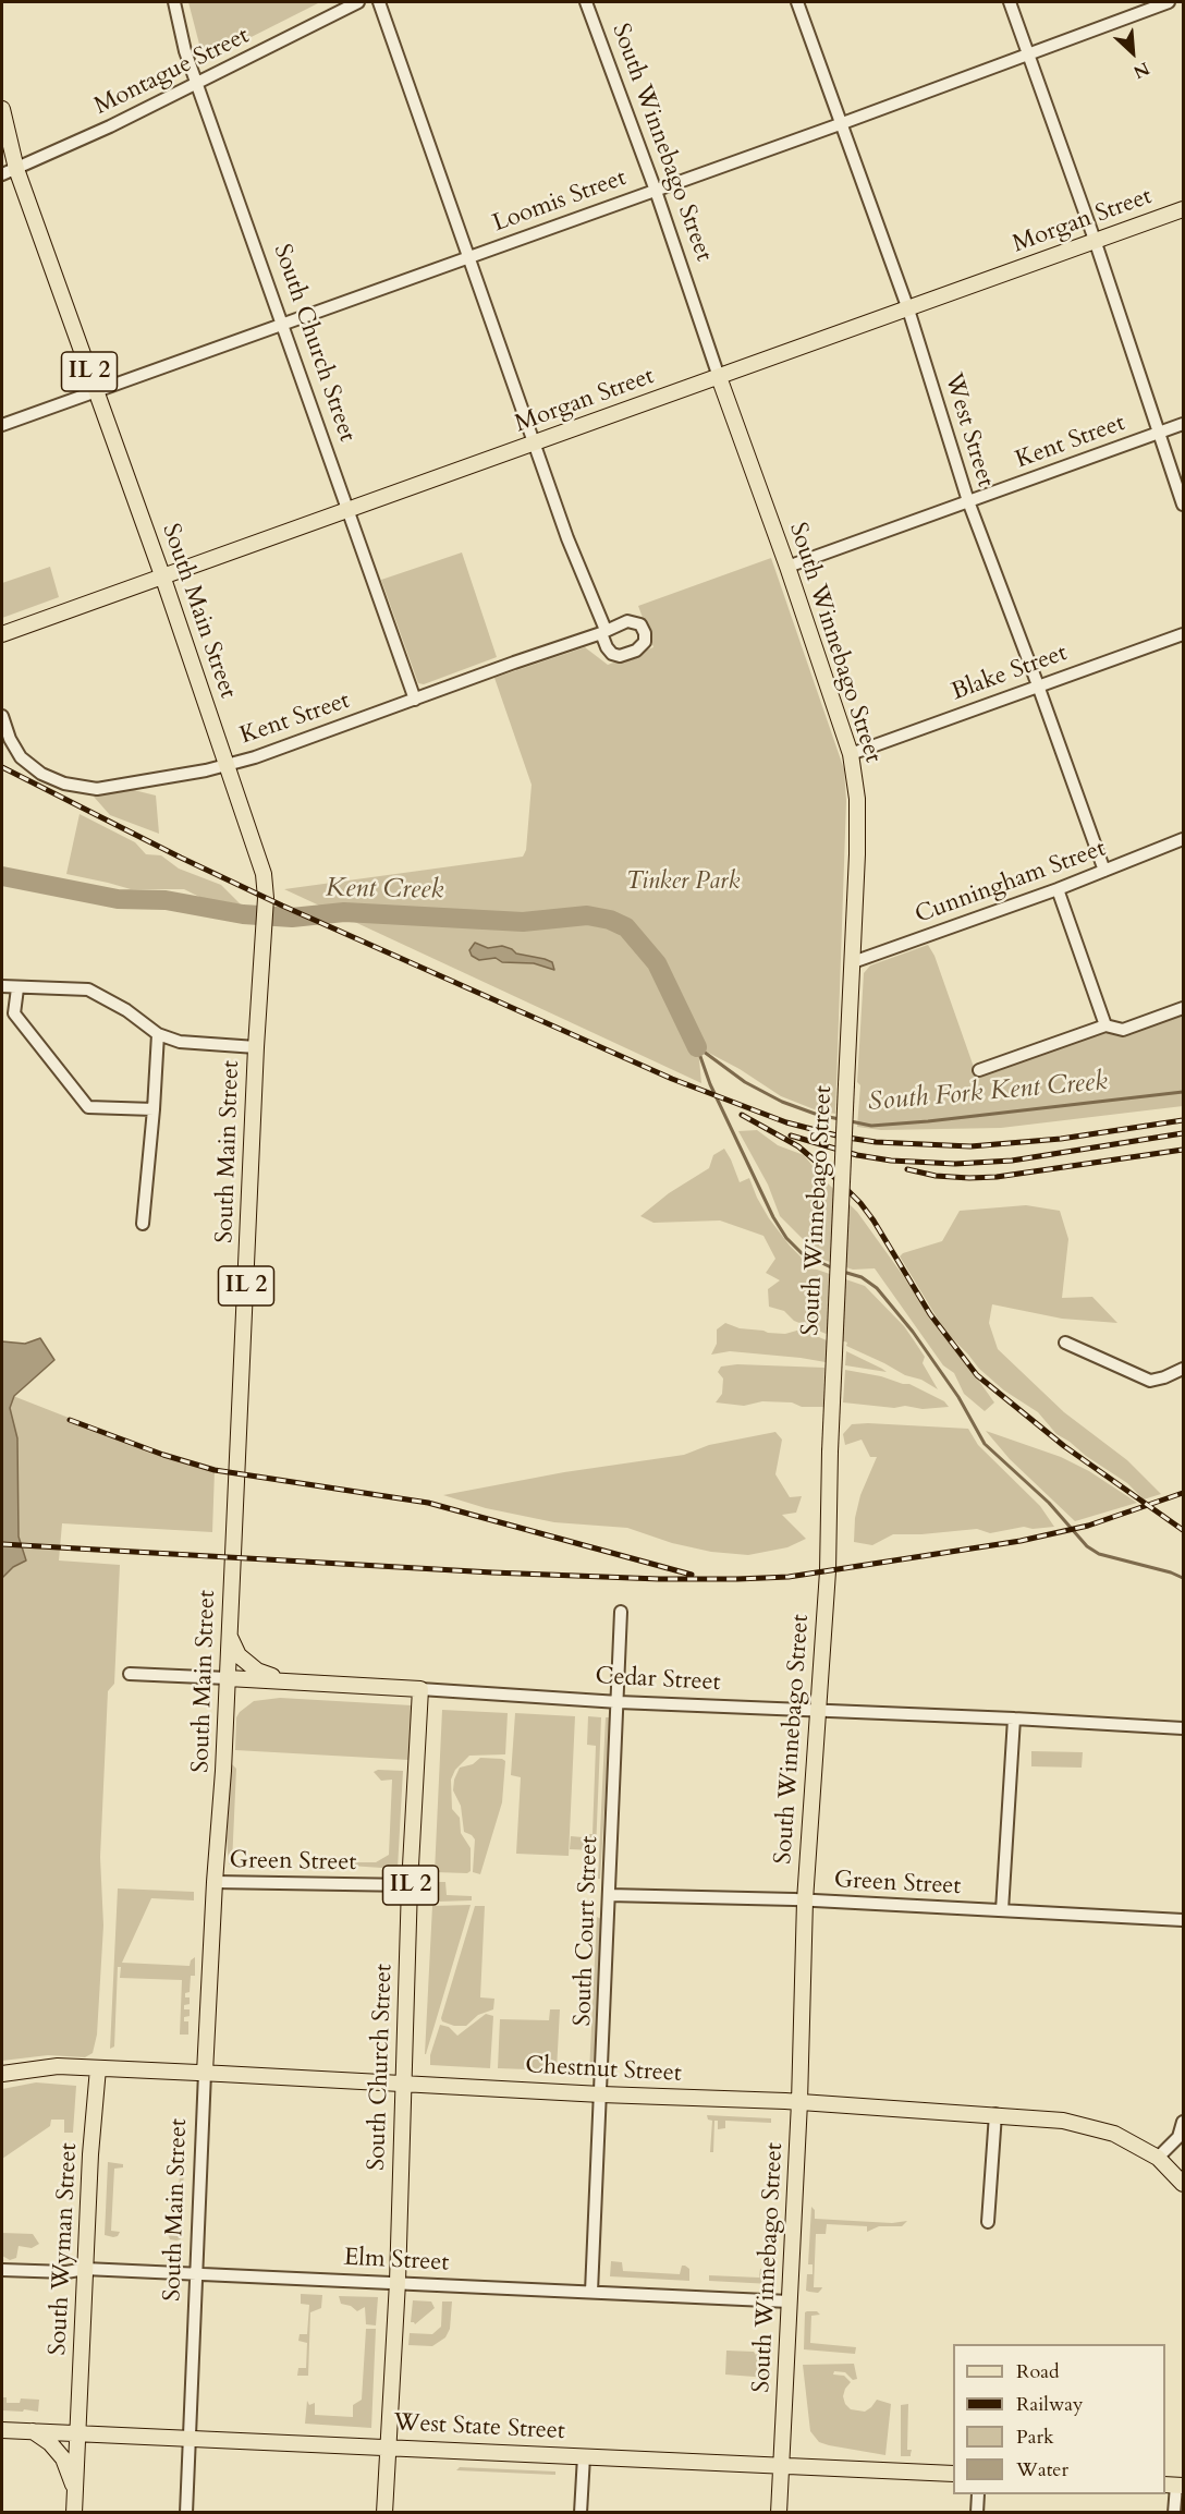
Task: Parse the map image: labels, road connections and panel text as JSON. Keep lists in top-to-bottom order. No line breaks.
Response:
{"streets":{"main road":["South Winnebago Street","Morgan Street","South Church Street","IL 2","South Main Street","Cedar Street","Chestnut Street","South Wyman Street","West State Street"],"street":["Montague Street","Loomis Street","West Street","Kent Street","Blake Street","Cunningham Street","Green Street","South Court Street","Elm Street"]},"crossings":[["Montague Street","South Church Street"],["Montague Street","South Main Street"],["South Winnebago Street","Loomis Street"],["South Winnebago Street","Morgan Street"],["South Winnebago Street","Kent Street"],["South Winnebago Street","Blake Street"],["South Winnebago Street","Cunningham Street"],["South Winnebago Street","Cedar Street"],["South Winnebago Street","Green Street"],["South Winnebago Street","Chestnut Street"],["South Winnebago Street","Elm Street"],["South Winnebago Street","West State Street"],["Loomis Street","South Church Street"],["Loomis Street","West Street"],["Loomis Street","South Main Street"],["Morgan Street","South Church Street"],["Morgan Street","West Street"],["Morgan Street","Kent Street"],["Morgan Street","South Main Street"],["South Church Street","IL 2"],["South Church Street","Kent Street"],["South Church Street","Cedar Street"],["South Church Street","Green Street"],["South Church Street","Chestnut Street"],["South Church Street","Elm Street"],["South Church Street","West State Street"],["IL 2","West State Street"],["West Street","Kent Street"],["West Street","Blake Street"],["West Street","Cunningham Street"],["Kent Street","South Main Street"],["South Main Street","Cedar Street"],["South Main Street","Green Street"],["South Main Street","Chestnut Street"],["South Main Street","Elm Street"],["South Main Street","West State Street"],["Cedar Street","South Court Street"],["Green Street","South Court Street"],["South Court Street","Chestnut Street"],["South Court Street","Elm Street"],["Chestnut Street","South Wyman Street"],["South Wyman Street","Elm Street"],["South Wyman Street","West State Street"]],"water":["Kent Creek","South Fork Kent Creek"],"parks":["Tinker Park"],"legend":["Road","Railway","Park","Water"],"north":"bottom right"}
